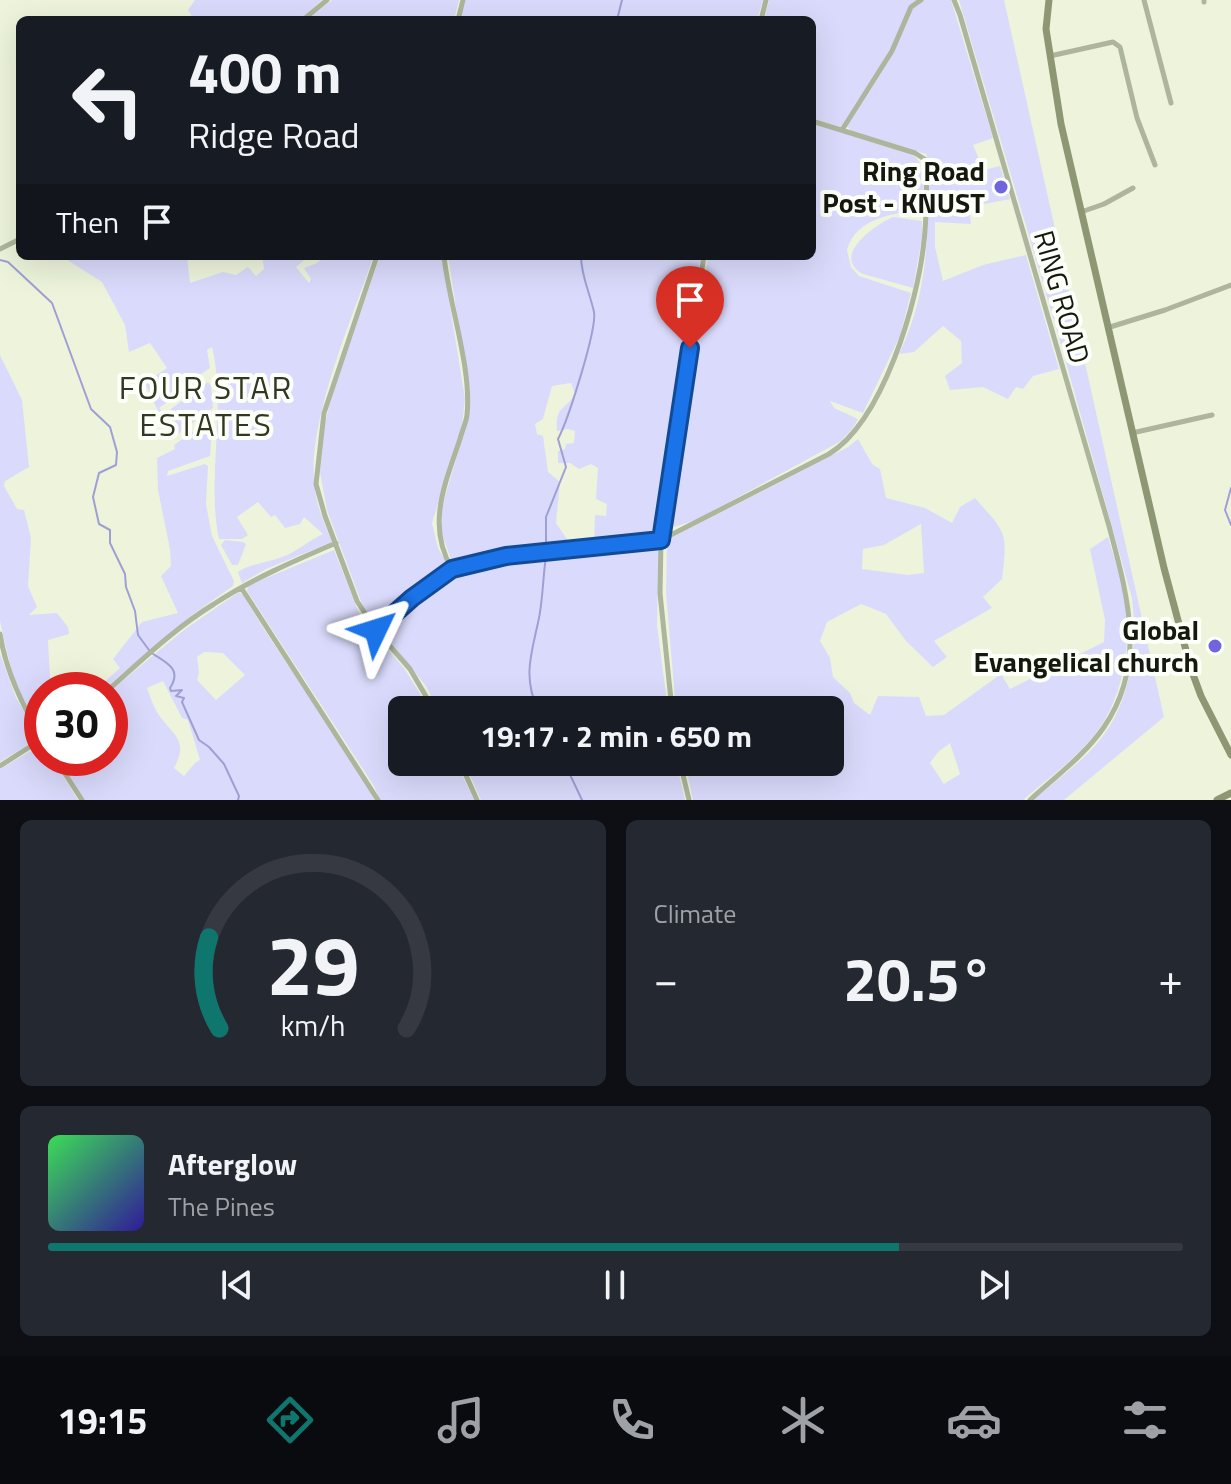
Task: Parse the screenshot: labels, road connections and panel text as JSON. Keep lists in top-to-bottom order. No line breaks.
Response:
{"streets":{"street":["RING ROAD"]},"districts":["FOUR STAR ESTATES"],"places":["Ring Road Post - KNUST","Global Evangelical church"],"page":{"turn":["400 m","Ridge Road"],"then":"Then","limit":"30","trip":"19:17 · 2 min · 650 m","tile":"Climate","heat":["−","20.5°","+"],"song":["Afterglow","The Pines"],"tabs":"19:15","gauge":["29","km/h"]}}
